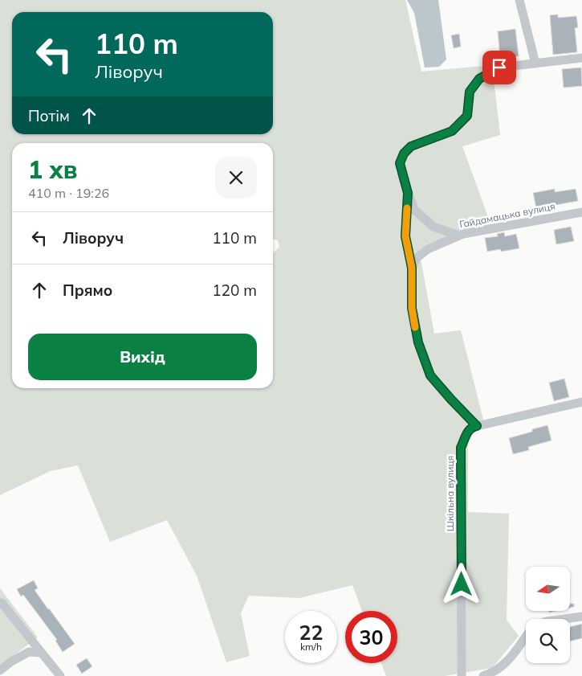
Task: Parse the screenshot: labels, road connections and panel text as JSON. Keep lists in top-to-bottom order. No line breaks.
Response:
{"streets":{"street":["Гайдамацька вулиця","Шкільна вулиця"]},"north":"left","page":{"turn":["110 m","Ліворуч"],"then":"Потім","heading":["1 хв","410 m · 19:26"],"list":[{"name":"Ліворуч","value":"110 m"},{"name":"Прямо","value":"120 m"}],"buttons":"Вихід","speed":"22 km/h","limit":"30"}}
